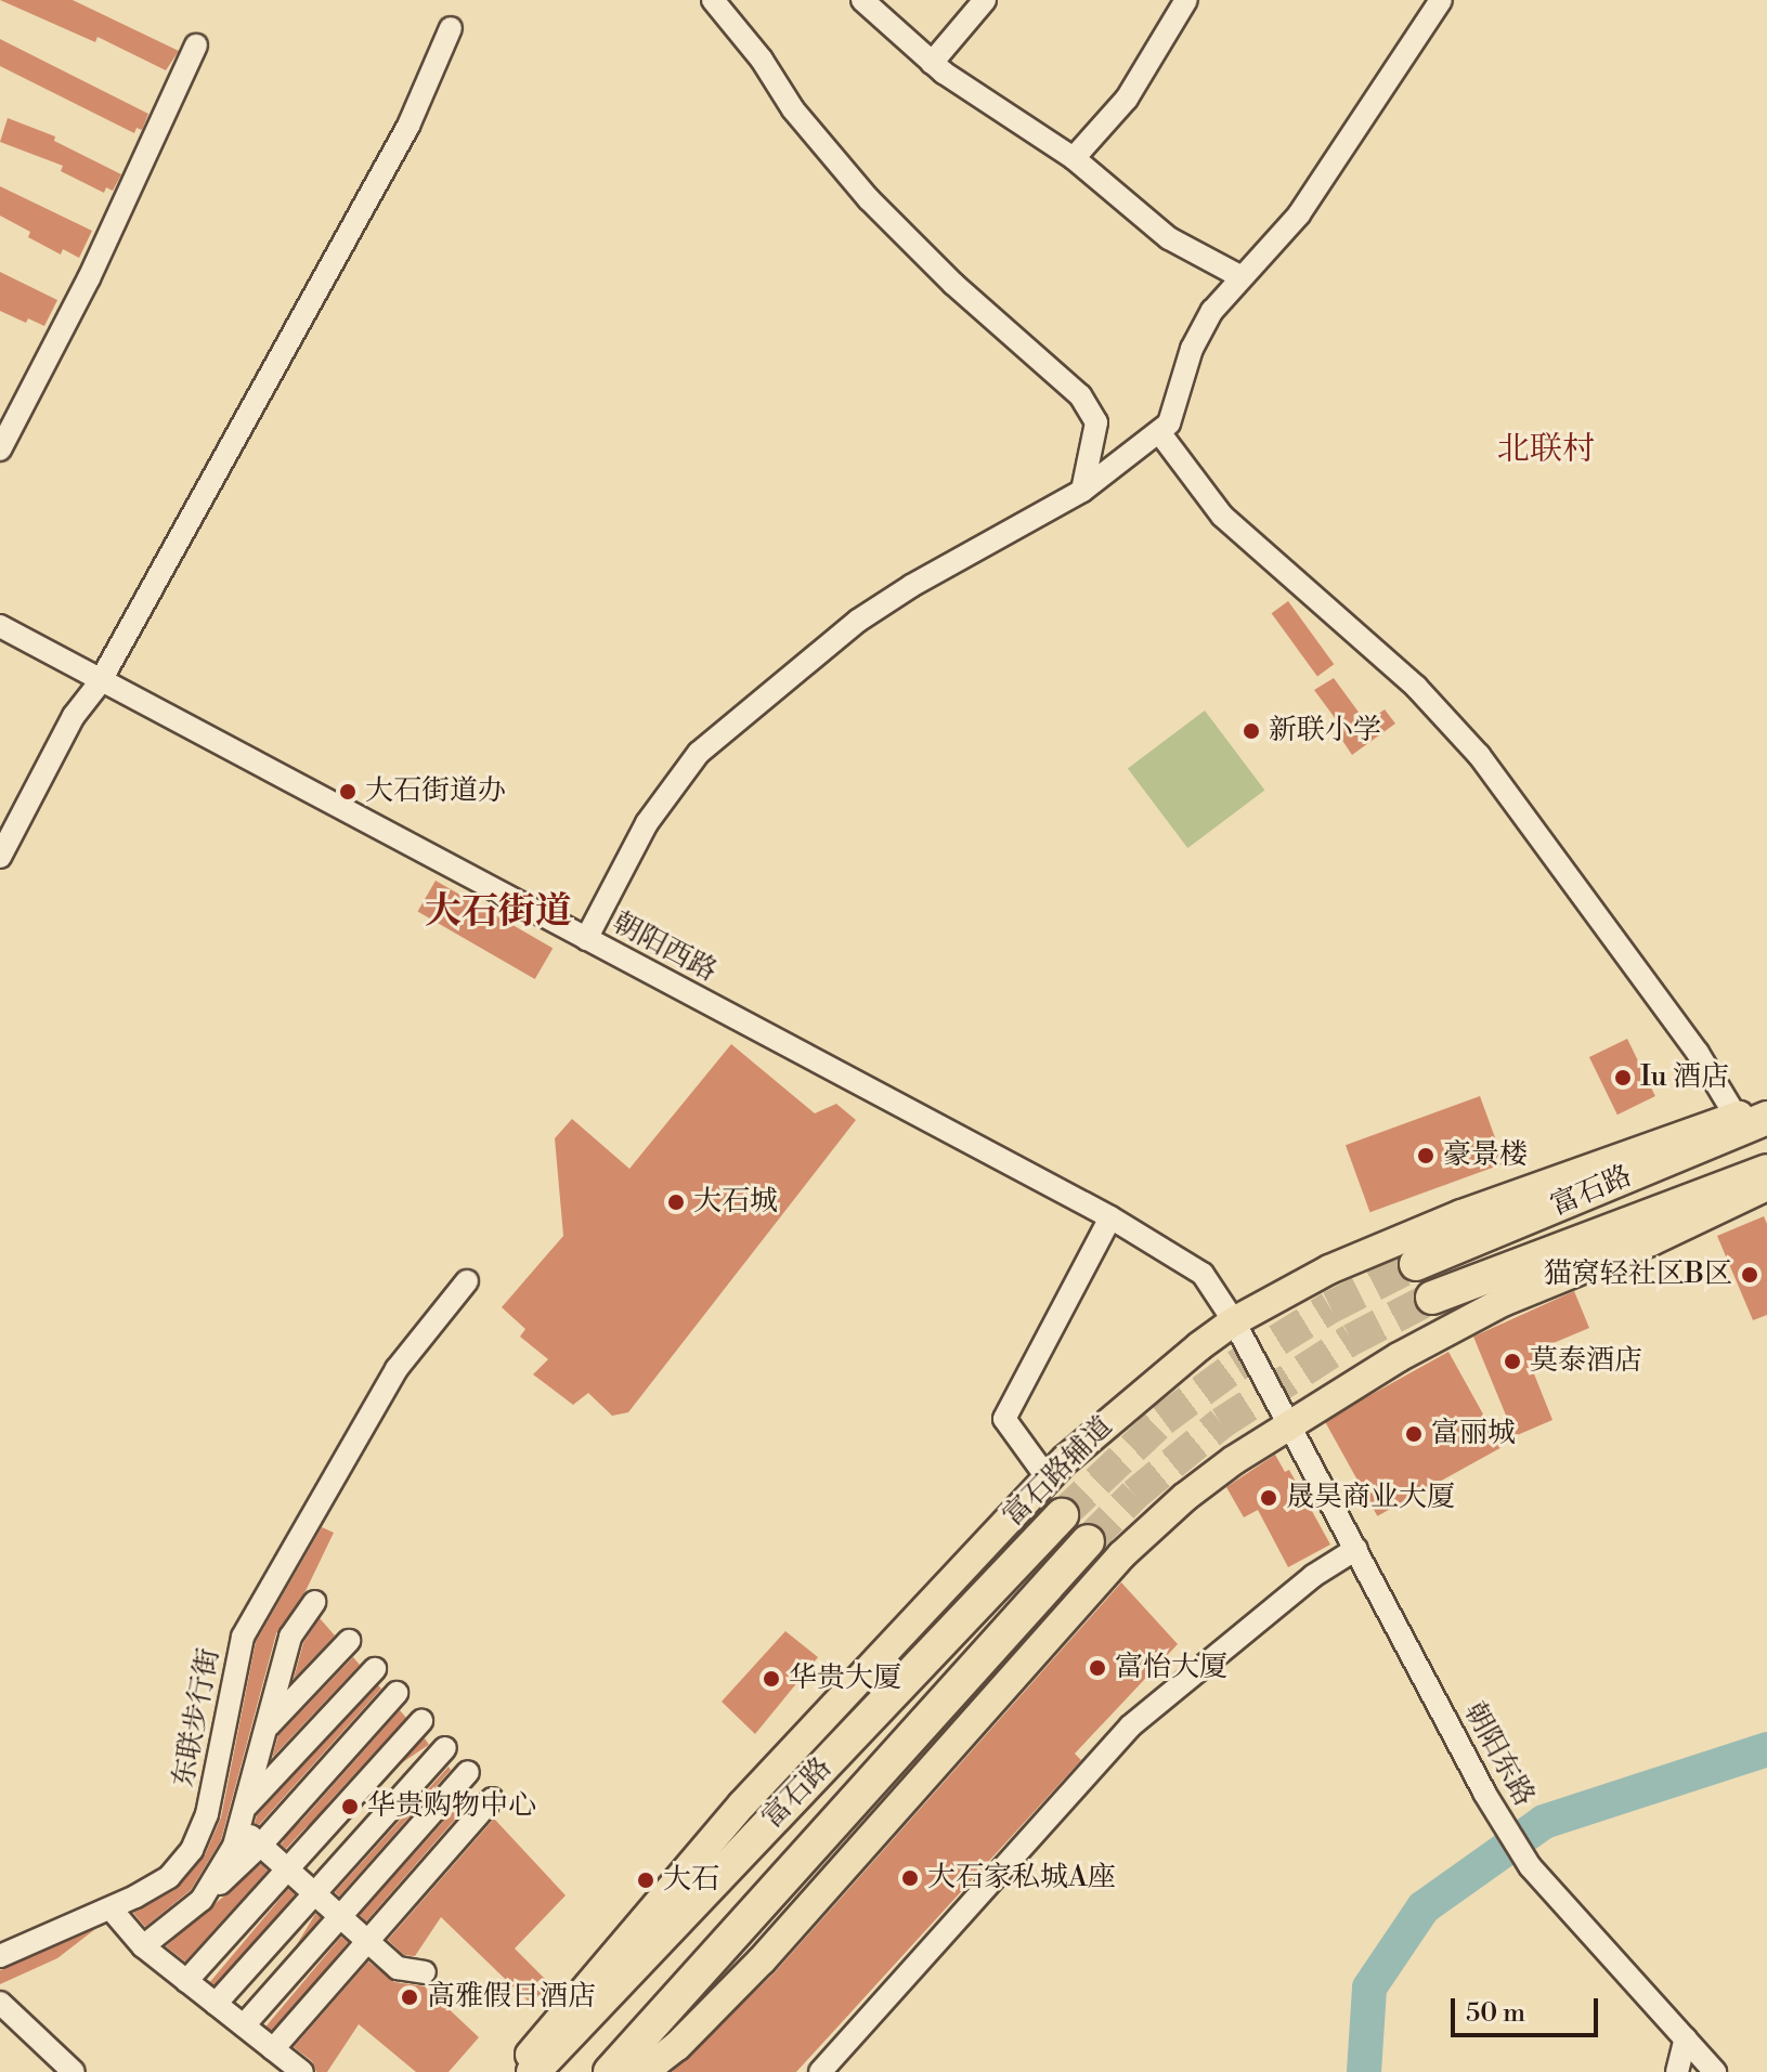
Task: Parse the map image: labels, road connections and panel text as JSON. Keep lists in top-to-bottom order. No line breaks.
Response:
{"streets":{"highway":["富石路"],"main road":["富石路辅道"],"street":["朝阳西路","东联步行街","朝阳东路"]},"crossings":[["朝阳西路","富石路辅道"],["朝阳西路","朝阳东路"],["富石路","富石路辅道"]],"districts":["北联村","大石街道"],"places":["新联小学","大石街道办","Iu 酒店","豪景楼","大石城","猫窝轻社区B区","莫泰酒店","富丽城","晟昊商业大厦","富怡大厦","华贵大厦","华贵购物中心","大石家私城A座","大石","高雅假日酒店"],"scale_bar":"50 m"}
